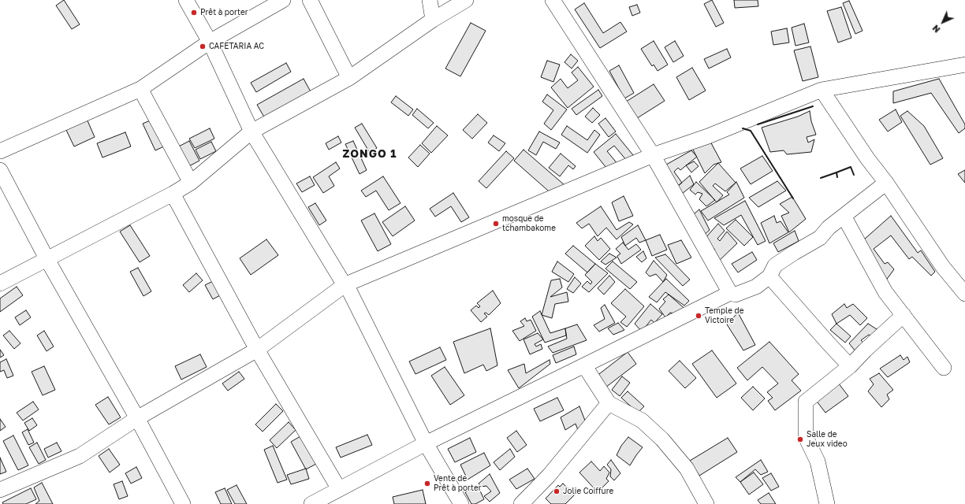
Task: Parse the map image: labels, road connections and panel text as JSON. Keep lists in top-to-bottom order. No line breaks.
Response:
{"districts":["ZONGO 1"],"places":["Prêt à porter","CAFETARIA AC","mosque de tchambakome","Temple de Victoire","Salle de Jeux video","Vente de Prêt à porter","Jolie Coiffure"],"north":"bottom left"}
